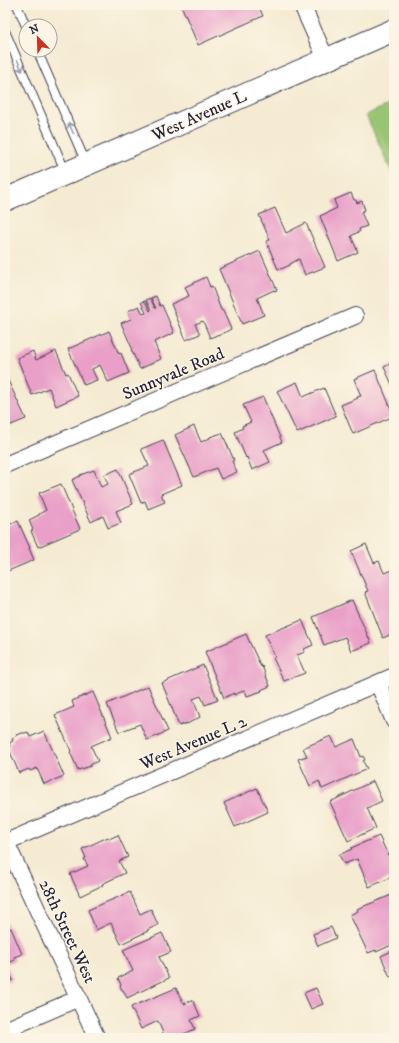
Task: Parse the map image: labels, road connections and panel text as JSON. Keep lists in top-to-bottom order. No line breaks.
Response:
{"streets":{"main road":["West Avenue L"],"street":["Sunnyvale Road","West Avenue L 2","28th Street West"]},"crossings":[["West Avenue L 2","28th Street West"]],"north":"top left"}
